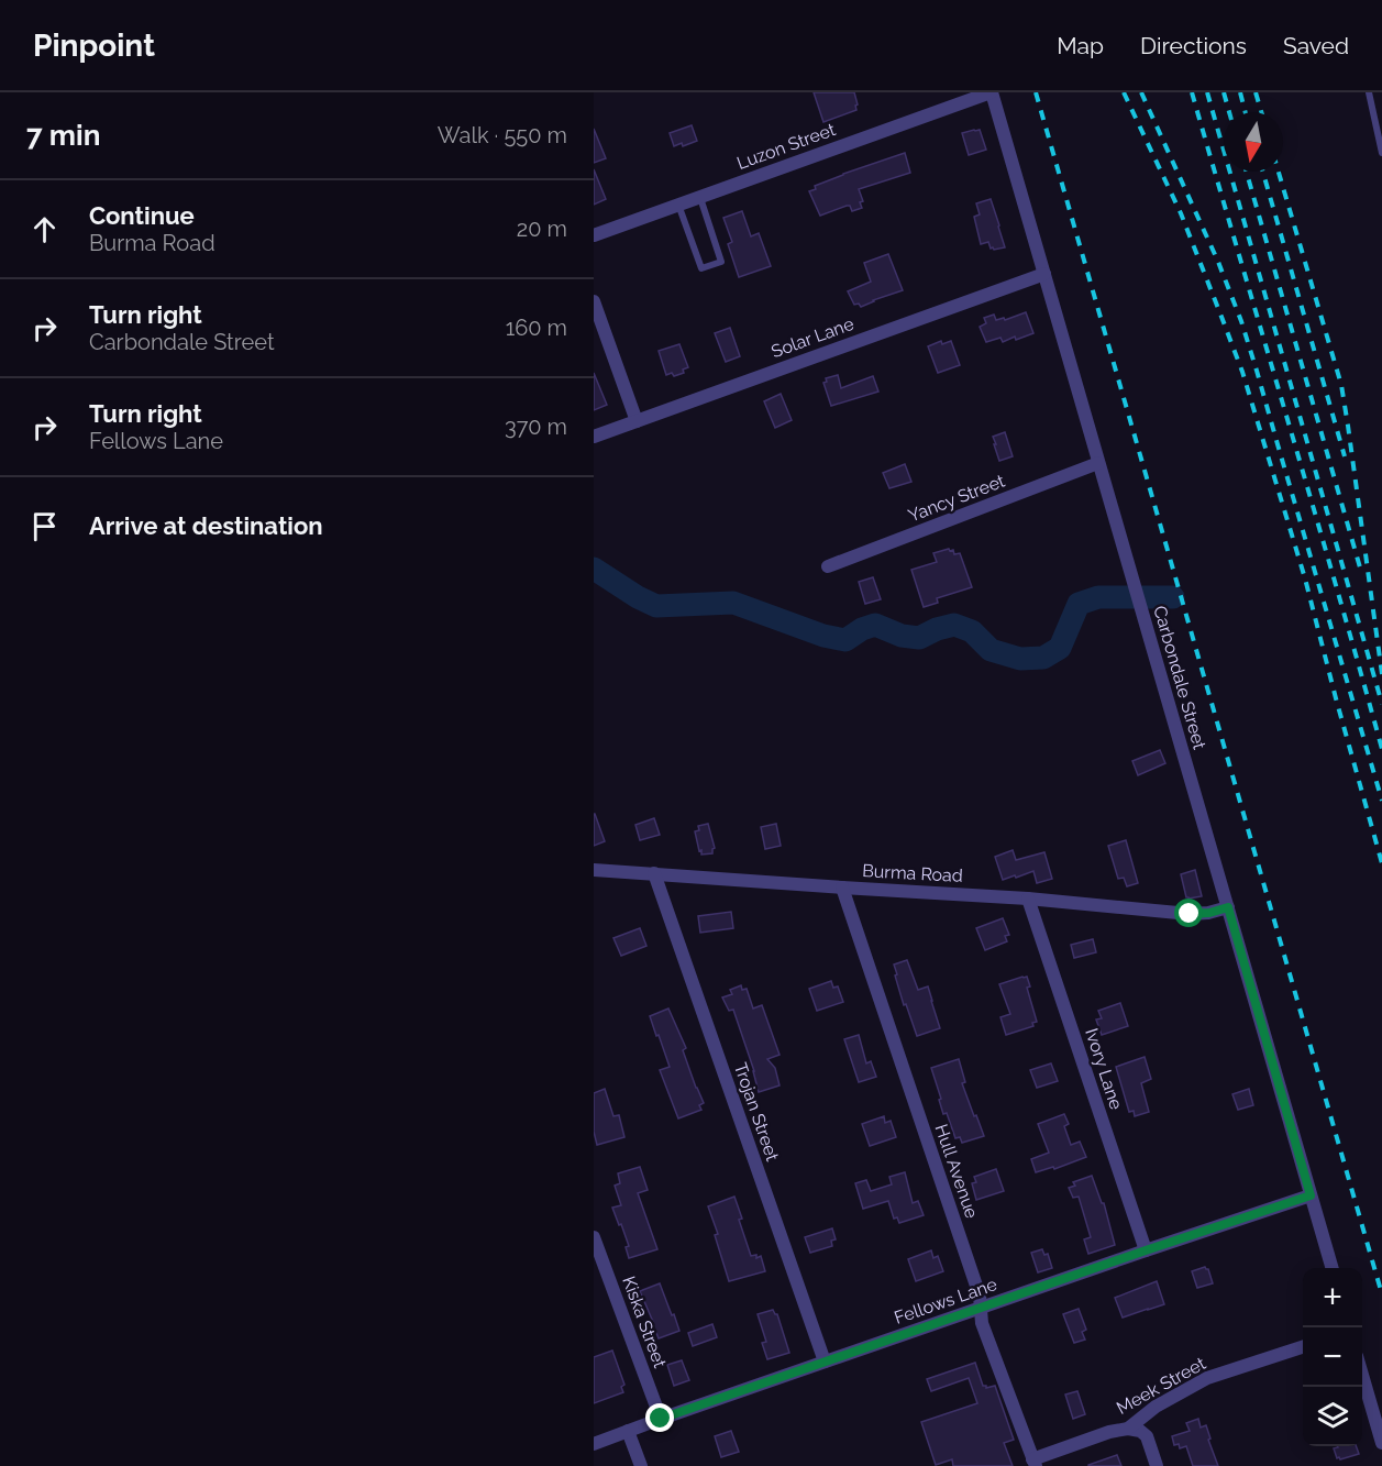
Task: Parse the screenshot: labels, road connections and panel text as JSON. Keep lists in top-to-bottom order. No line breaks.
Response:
{"streets":{"street":["Luzon Street","Solar Lane","Yancy Street","Carbondale Street","Burma Road","Ivory Lane","Trojan Street","Hull Avenue","Fellows Lane","Kiska Street","Meek Street"]},"crossings":[["Luzon Street","Carbondale Street"],["Solar Lane","Carbondale Street"],["Yancy Street","Carbondale Street"],["Carbondale Street","Burma Road"],["Carbondale Street","Fellows Lane"],["Burma Road","Ivory Lane"],["Burma Road","Trojan Street"],["Burma Road","Hull Avenue"],["Ivory Lane","Fellows Lane"],["Trojan Street","Fellows Lane"],["Hull Avenue","Fellows Lane"],["Hull Avenue","Meek Street"],["Fellows Lane","Kiska Street"]],"north":"bottom","page":{"header":"Pinpoint","nav":["Map","Directions","Saved"],"heading":["7 min","Walk · 550 m"],"list":[["Continue","Burma Road","20 m"],["Turn right","Carbondale Street","160 m"],["Turn right","Fellows Lane","370 m"],"Arrive at destination"],"map_buttons":["+","−"]}}
